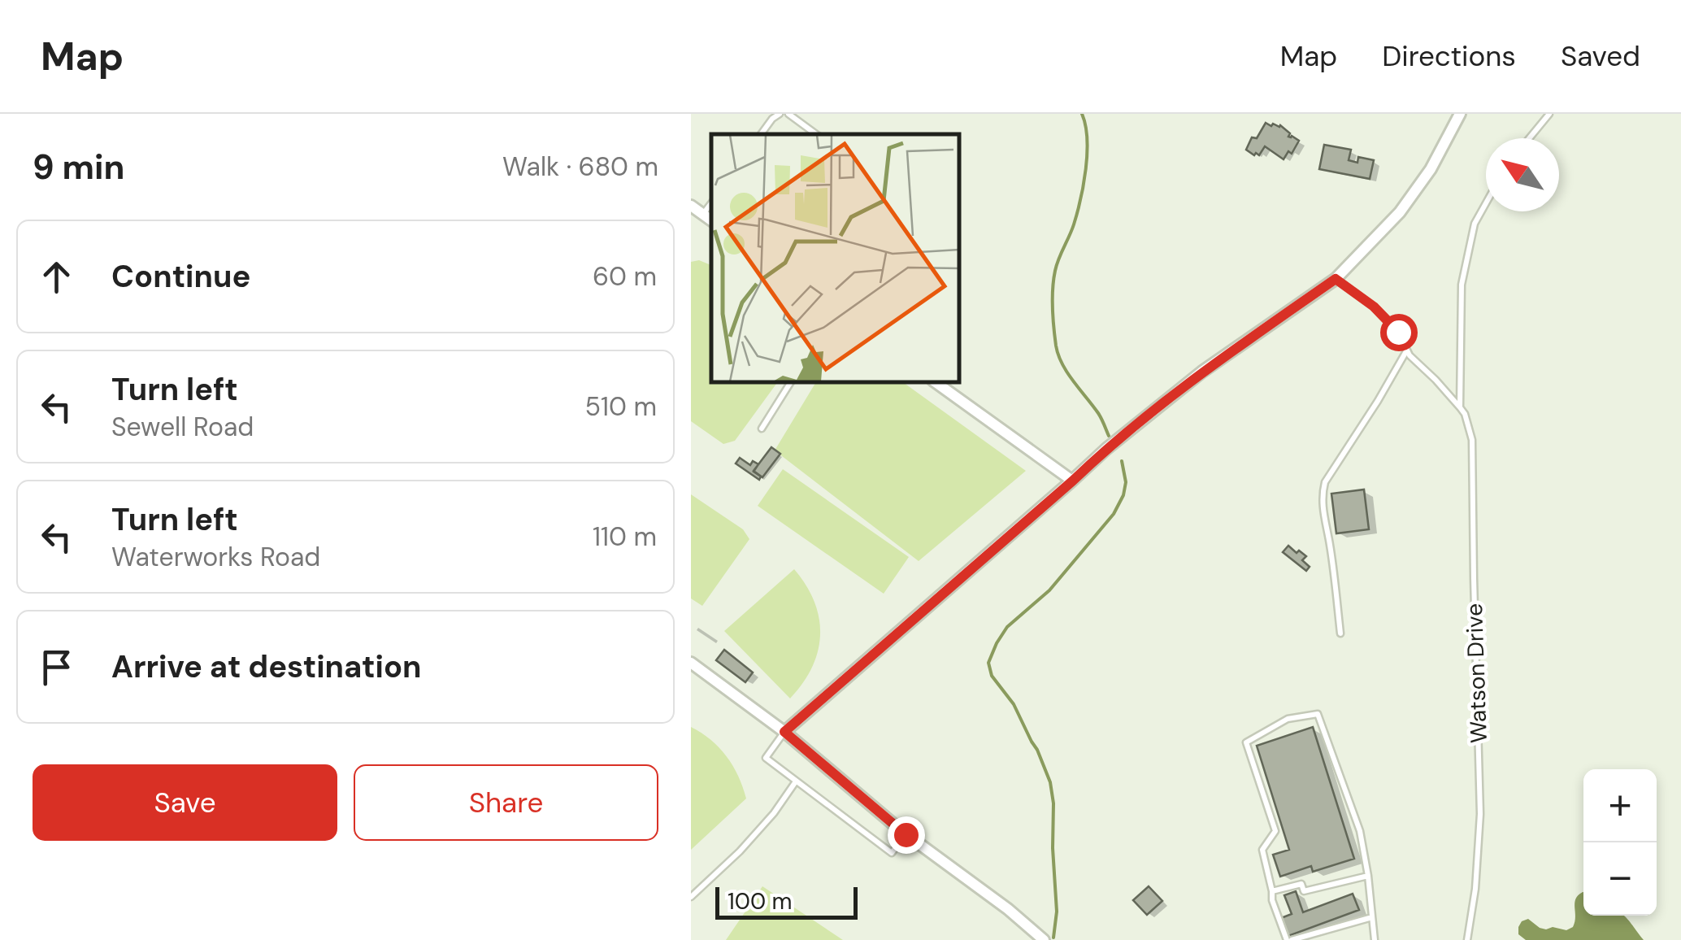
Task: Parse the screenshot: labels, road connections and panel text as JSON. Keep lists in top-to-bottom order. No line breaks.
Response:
{"streets":{"lane":["Watson Drive"]},"scale_bar":"100 m","north":"top left","page":{"header":"Map","nav":["Map","Directions","Saved"],"heading":["9 min","Walk · 680 m"],"list":[["Continue","60 m"],["Turn left","Sewell Road","510 m"],["Turn left","Waterworks Road","110 m"],"Arrive at destination"],"buttons":["Save","Share"],"map_buttons":["+","−"],"scale":"100 m"}}
